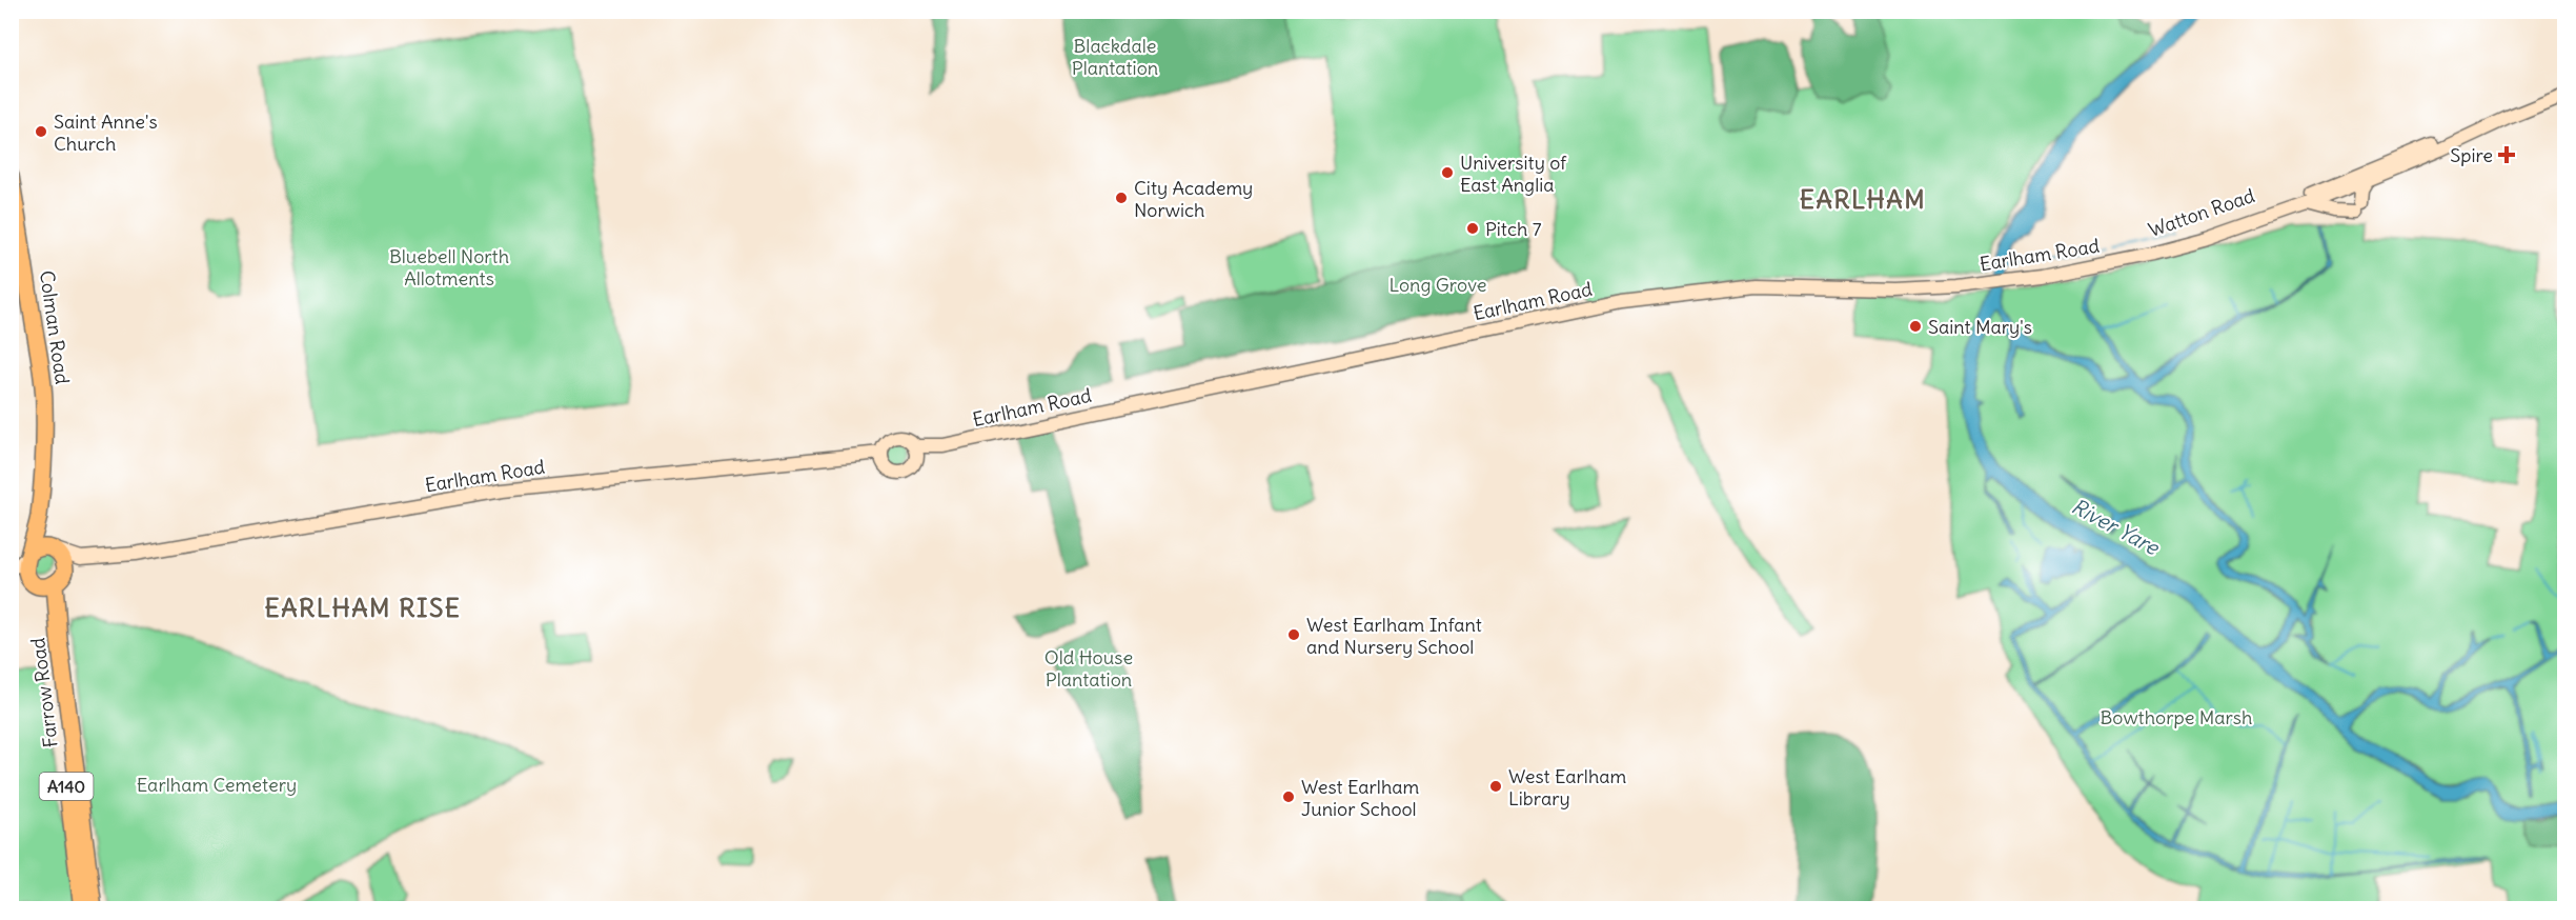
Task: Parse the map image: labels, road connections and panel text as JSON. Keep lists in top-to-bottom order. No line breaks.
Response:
{"streets":{"highway":["Colman Road","Farrow Road","A140"],"main road":["Watton Road","Earlham Road"]},"crossings":[["Watton Road","Earlham Road"],["Earlham Road","Colman Road"],["Earlham Road","Farrow Road"],["Colman Road","Farrow Road"]],"districts":["EARLHAM","EARLHAM RISE"],"water":["River Yare"],"parks":["Blackdale Plantation","Bluebell North Allotments","Long Grove","Old House Plantation","Bowthorpe Marsh","Earlham Cemetery"],"places":{"other":["Saint Anne's Church","University of East Anglia","City Academy Norwich","Pitch 7","Saint Mary's","West Earlham Infant and Nursery School","West Earlham Library","West Earlham Junior School"],"health":["Spire"]}}
